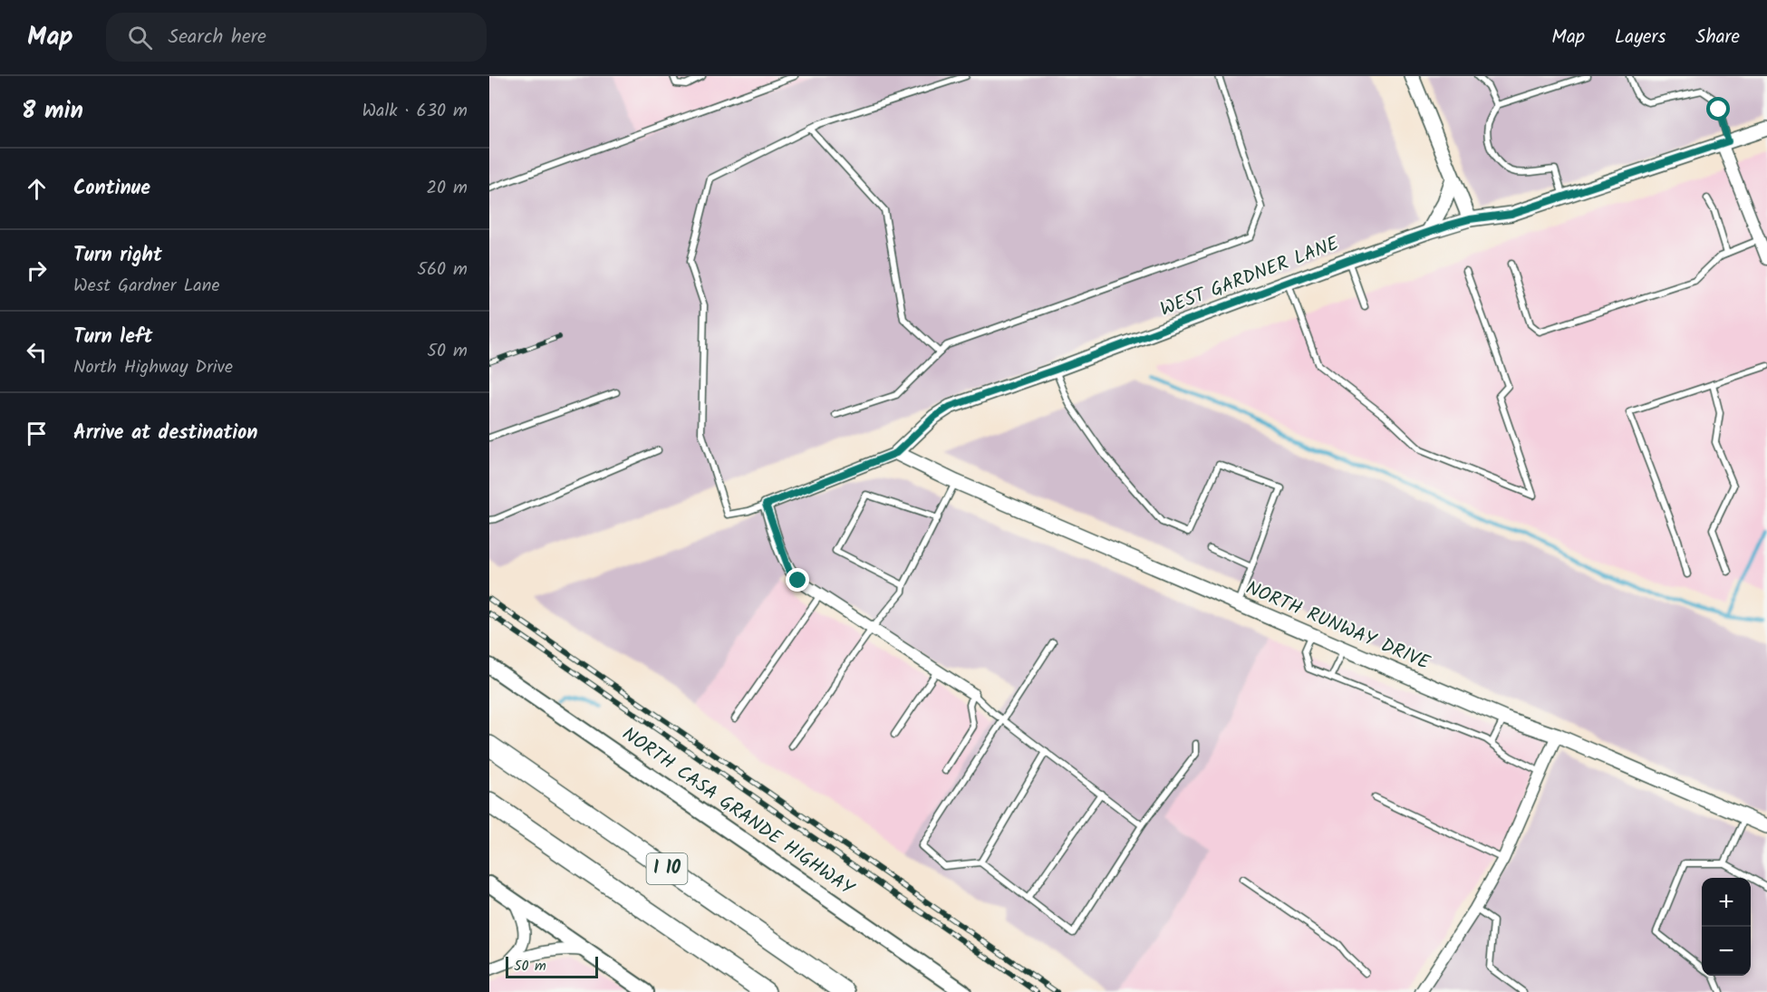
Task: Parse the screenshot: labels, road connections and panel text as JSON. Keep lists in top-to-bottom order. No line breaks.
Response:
{"streets":{"highway":["I 10"],"main road":["NORTH CASA GRANDE HIGHWAY"],"street":["WEST GARDNER LANE","NORTH RUNWAY DRIVE"]},"crossings":[["WEST GARDNER LANE","NORTH RUNWAY DRIVE"]],"scale_bar":"50 m","page":{"header":"Map","search":"Search here","nav":["Map","Layers","Share"],"heading":["8 min","Walk · 630 m"],"list":[["Continue","20 m"],["Turn right","West Gardner Lane","560 m"],["Turn left","North Highway Drive","50 m"],"Arrive at destination"],"map_buttons":["+","−"],"scale":"50 m"}}
